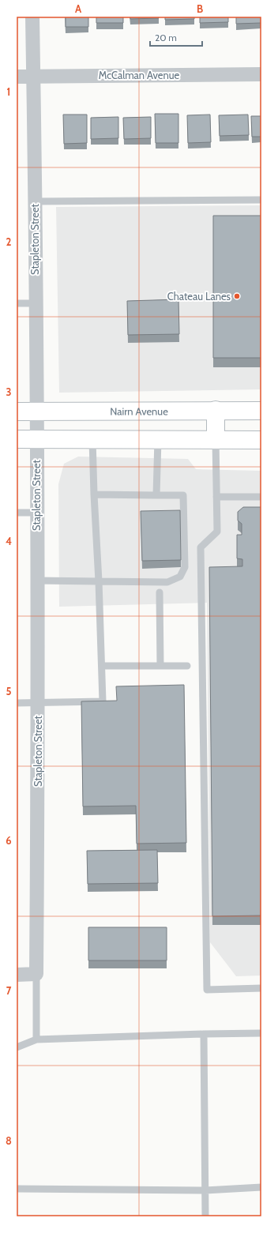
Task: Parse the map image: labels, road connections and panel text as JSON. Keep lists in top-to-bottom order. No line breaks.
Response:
{"streets":{"main road":["Nairn Avenue"],"street":["McCalman Avenue","Stapleton Street"]},"crossings":[["McCalman Avenue","Stapleton Street"],["Stapleton Street","Nairn Avenue"]],"places":["Chateau Lanes"],"scale_bar":"20 m","grid":{"columns":["A","B"],"rows":["1","2","3","4","5","6","7","8"]}}
